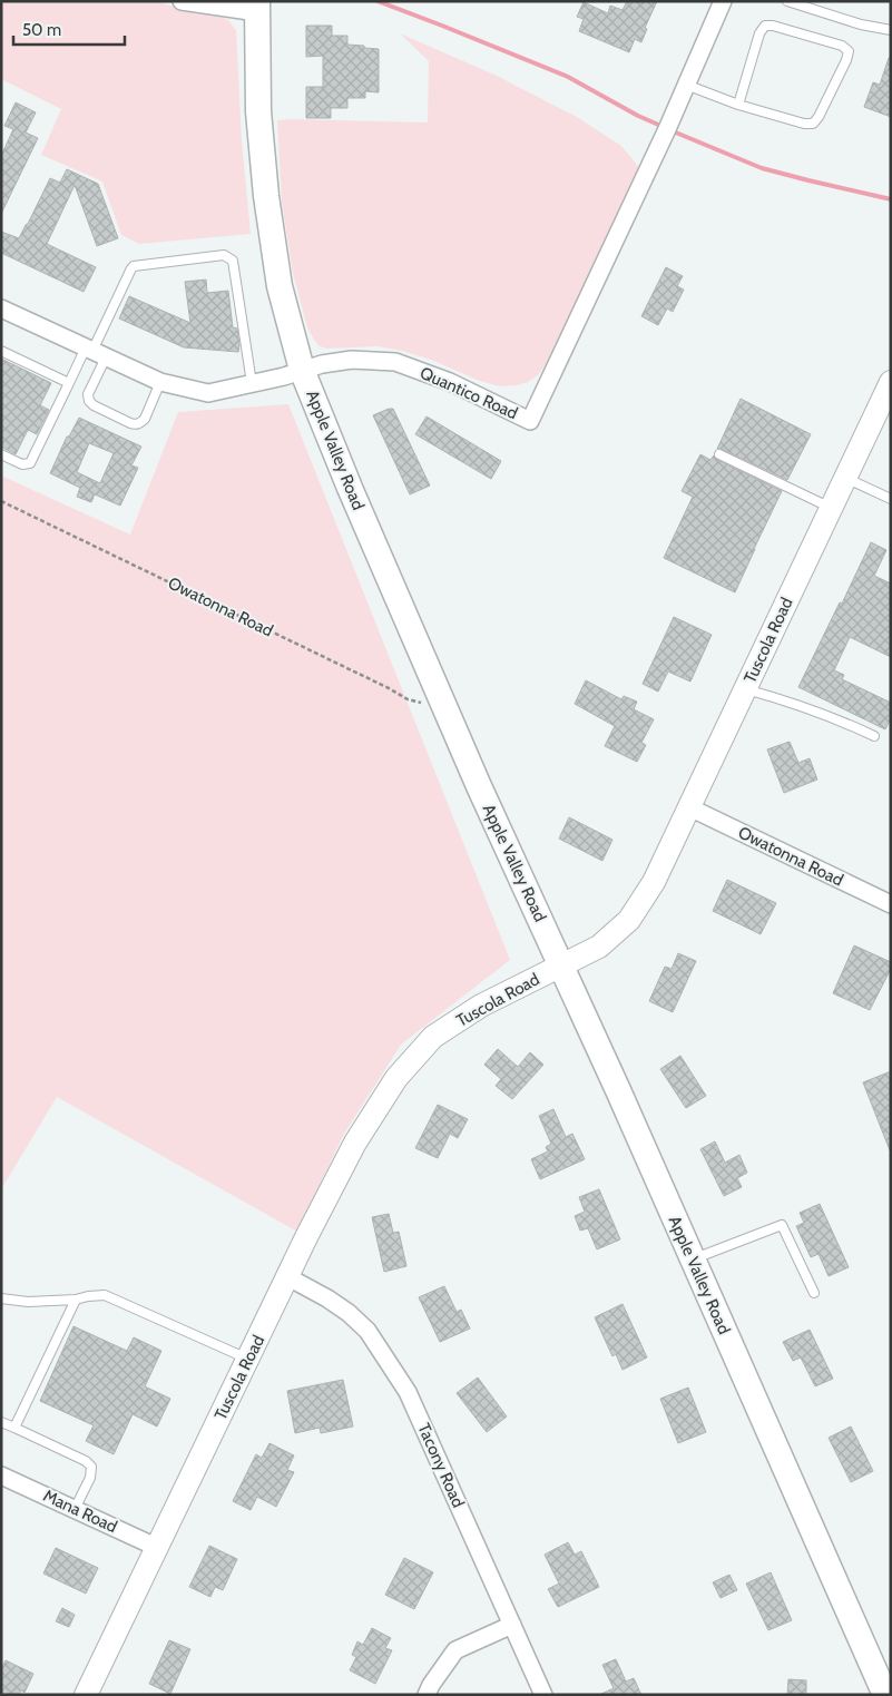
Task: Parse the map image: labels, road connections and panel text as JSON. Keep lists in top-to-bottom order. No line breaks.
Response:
{"streets":{"main road":["Apple Valley Road"],"street":["Quantico Road","Owatonna Road","Tuscola Road","Tacony Road","Mana Road"]},"crossings":[["Quantico Road","Apple Valley Road"],["Apple Valley Road","Owatonna Road"],["Apple Valley Road","Tuscola Road"],["Owatonna Road","Tuscola Road"],["Tuscola Road","Tacony Road"],["Tuscola Road","Mana Road"]],"scale_bar":"50 m"}
